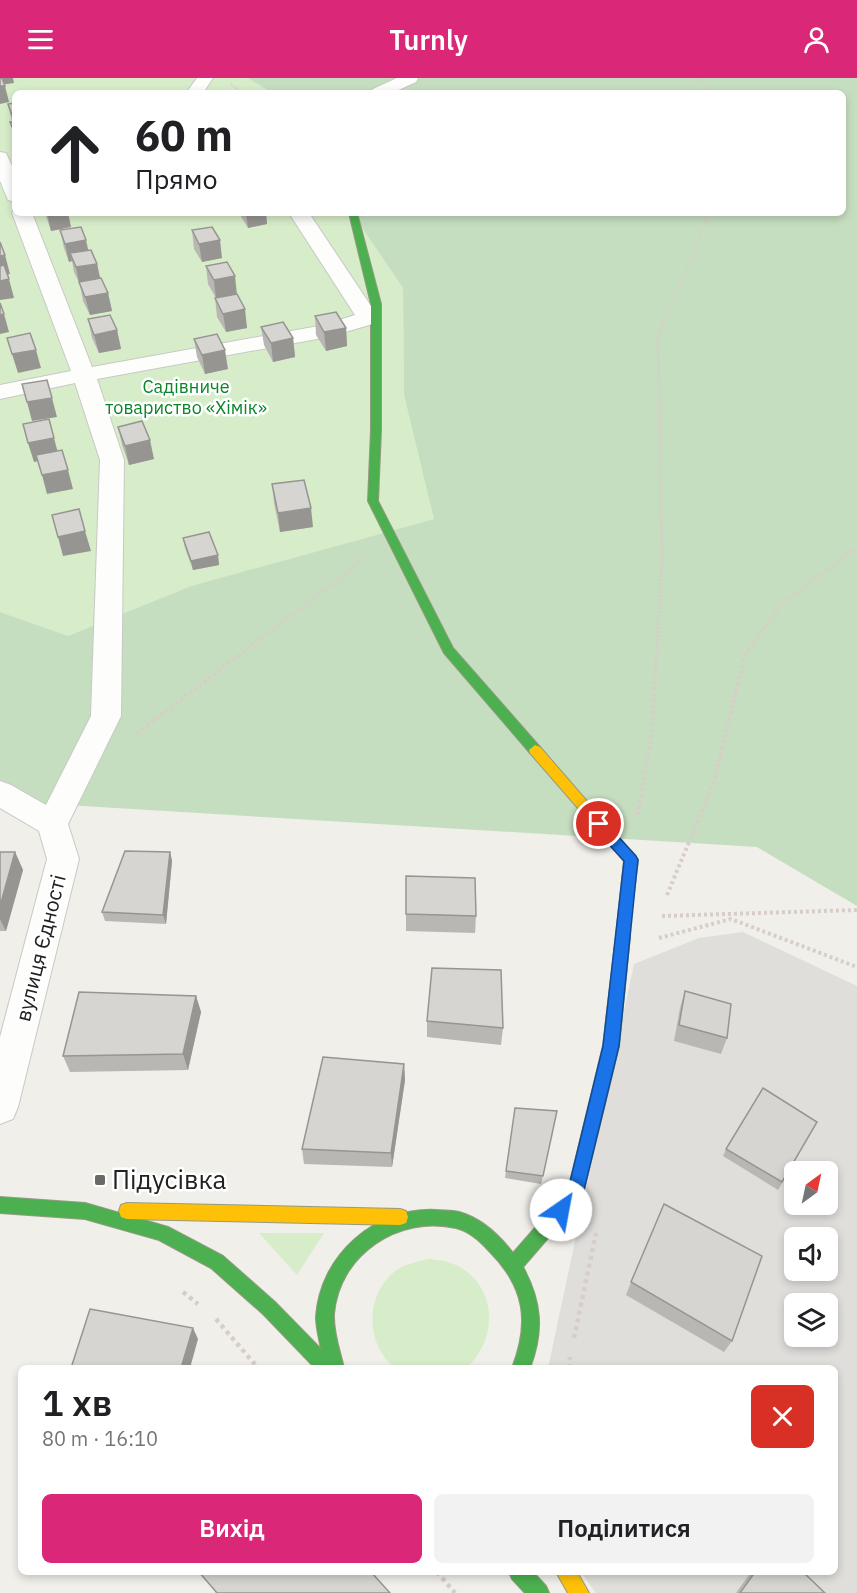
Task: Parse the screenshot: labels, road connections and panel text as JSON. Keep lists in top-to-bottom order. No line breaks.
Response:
{"streets":{"street":["вулиця Єдності"]},"parks":["Садівниче товариство «Хімік»"],"places":{"transit":["Підусівка"]},"north":"top right","page":{"header":"Turnly","turn":["60 m","Прямо"],"heading":["1 хв","80 m · 16:10"],"buttons":["Вихід","Поділитися"]}}
